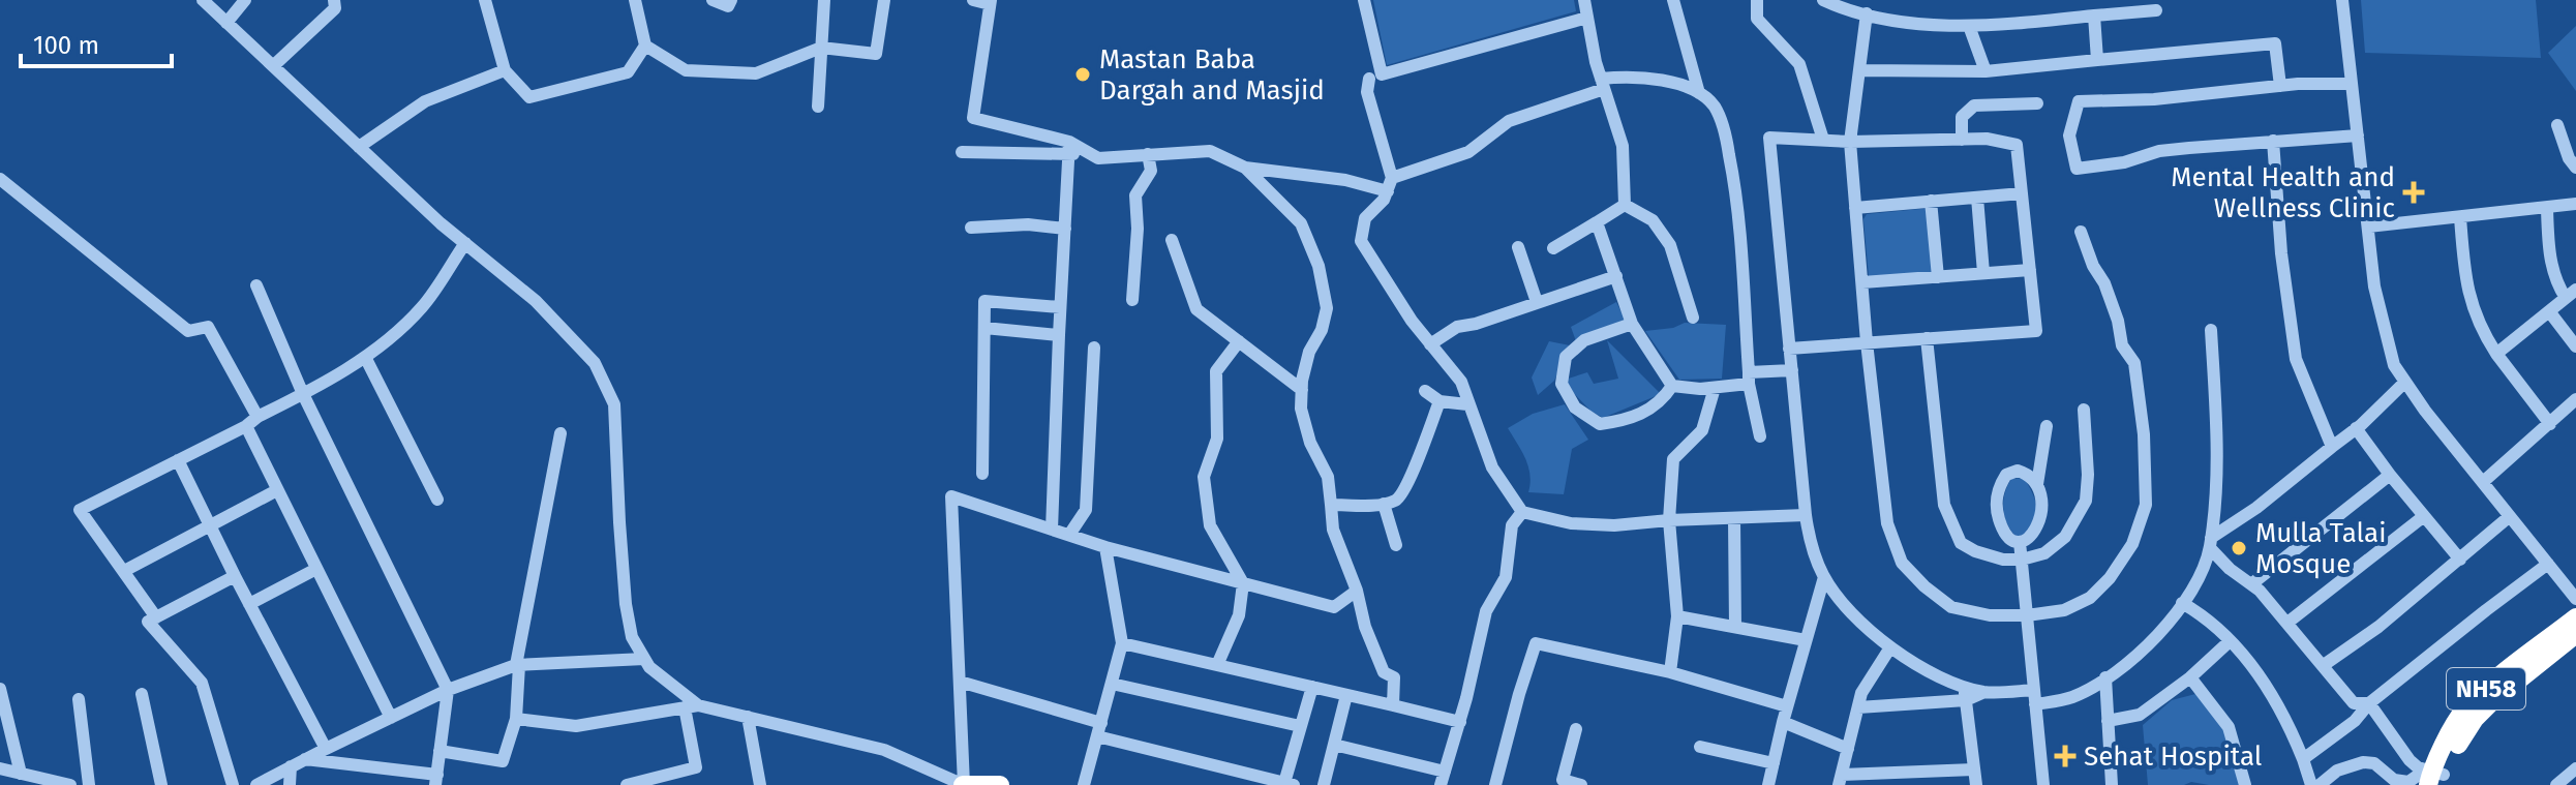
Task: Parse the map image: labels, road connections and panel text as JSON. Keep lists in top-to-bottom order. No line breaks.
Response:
{"streets":{"highway":["NH58"]},"places":{"other":["Mastan Baba Dargah and Masjid","Mulla Talai Mosque"],"health":["Mental Health and Wellness Clinic","Sehat Hospital"]},"scale_bar":"100 m"}
